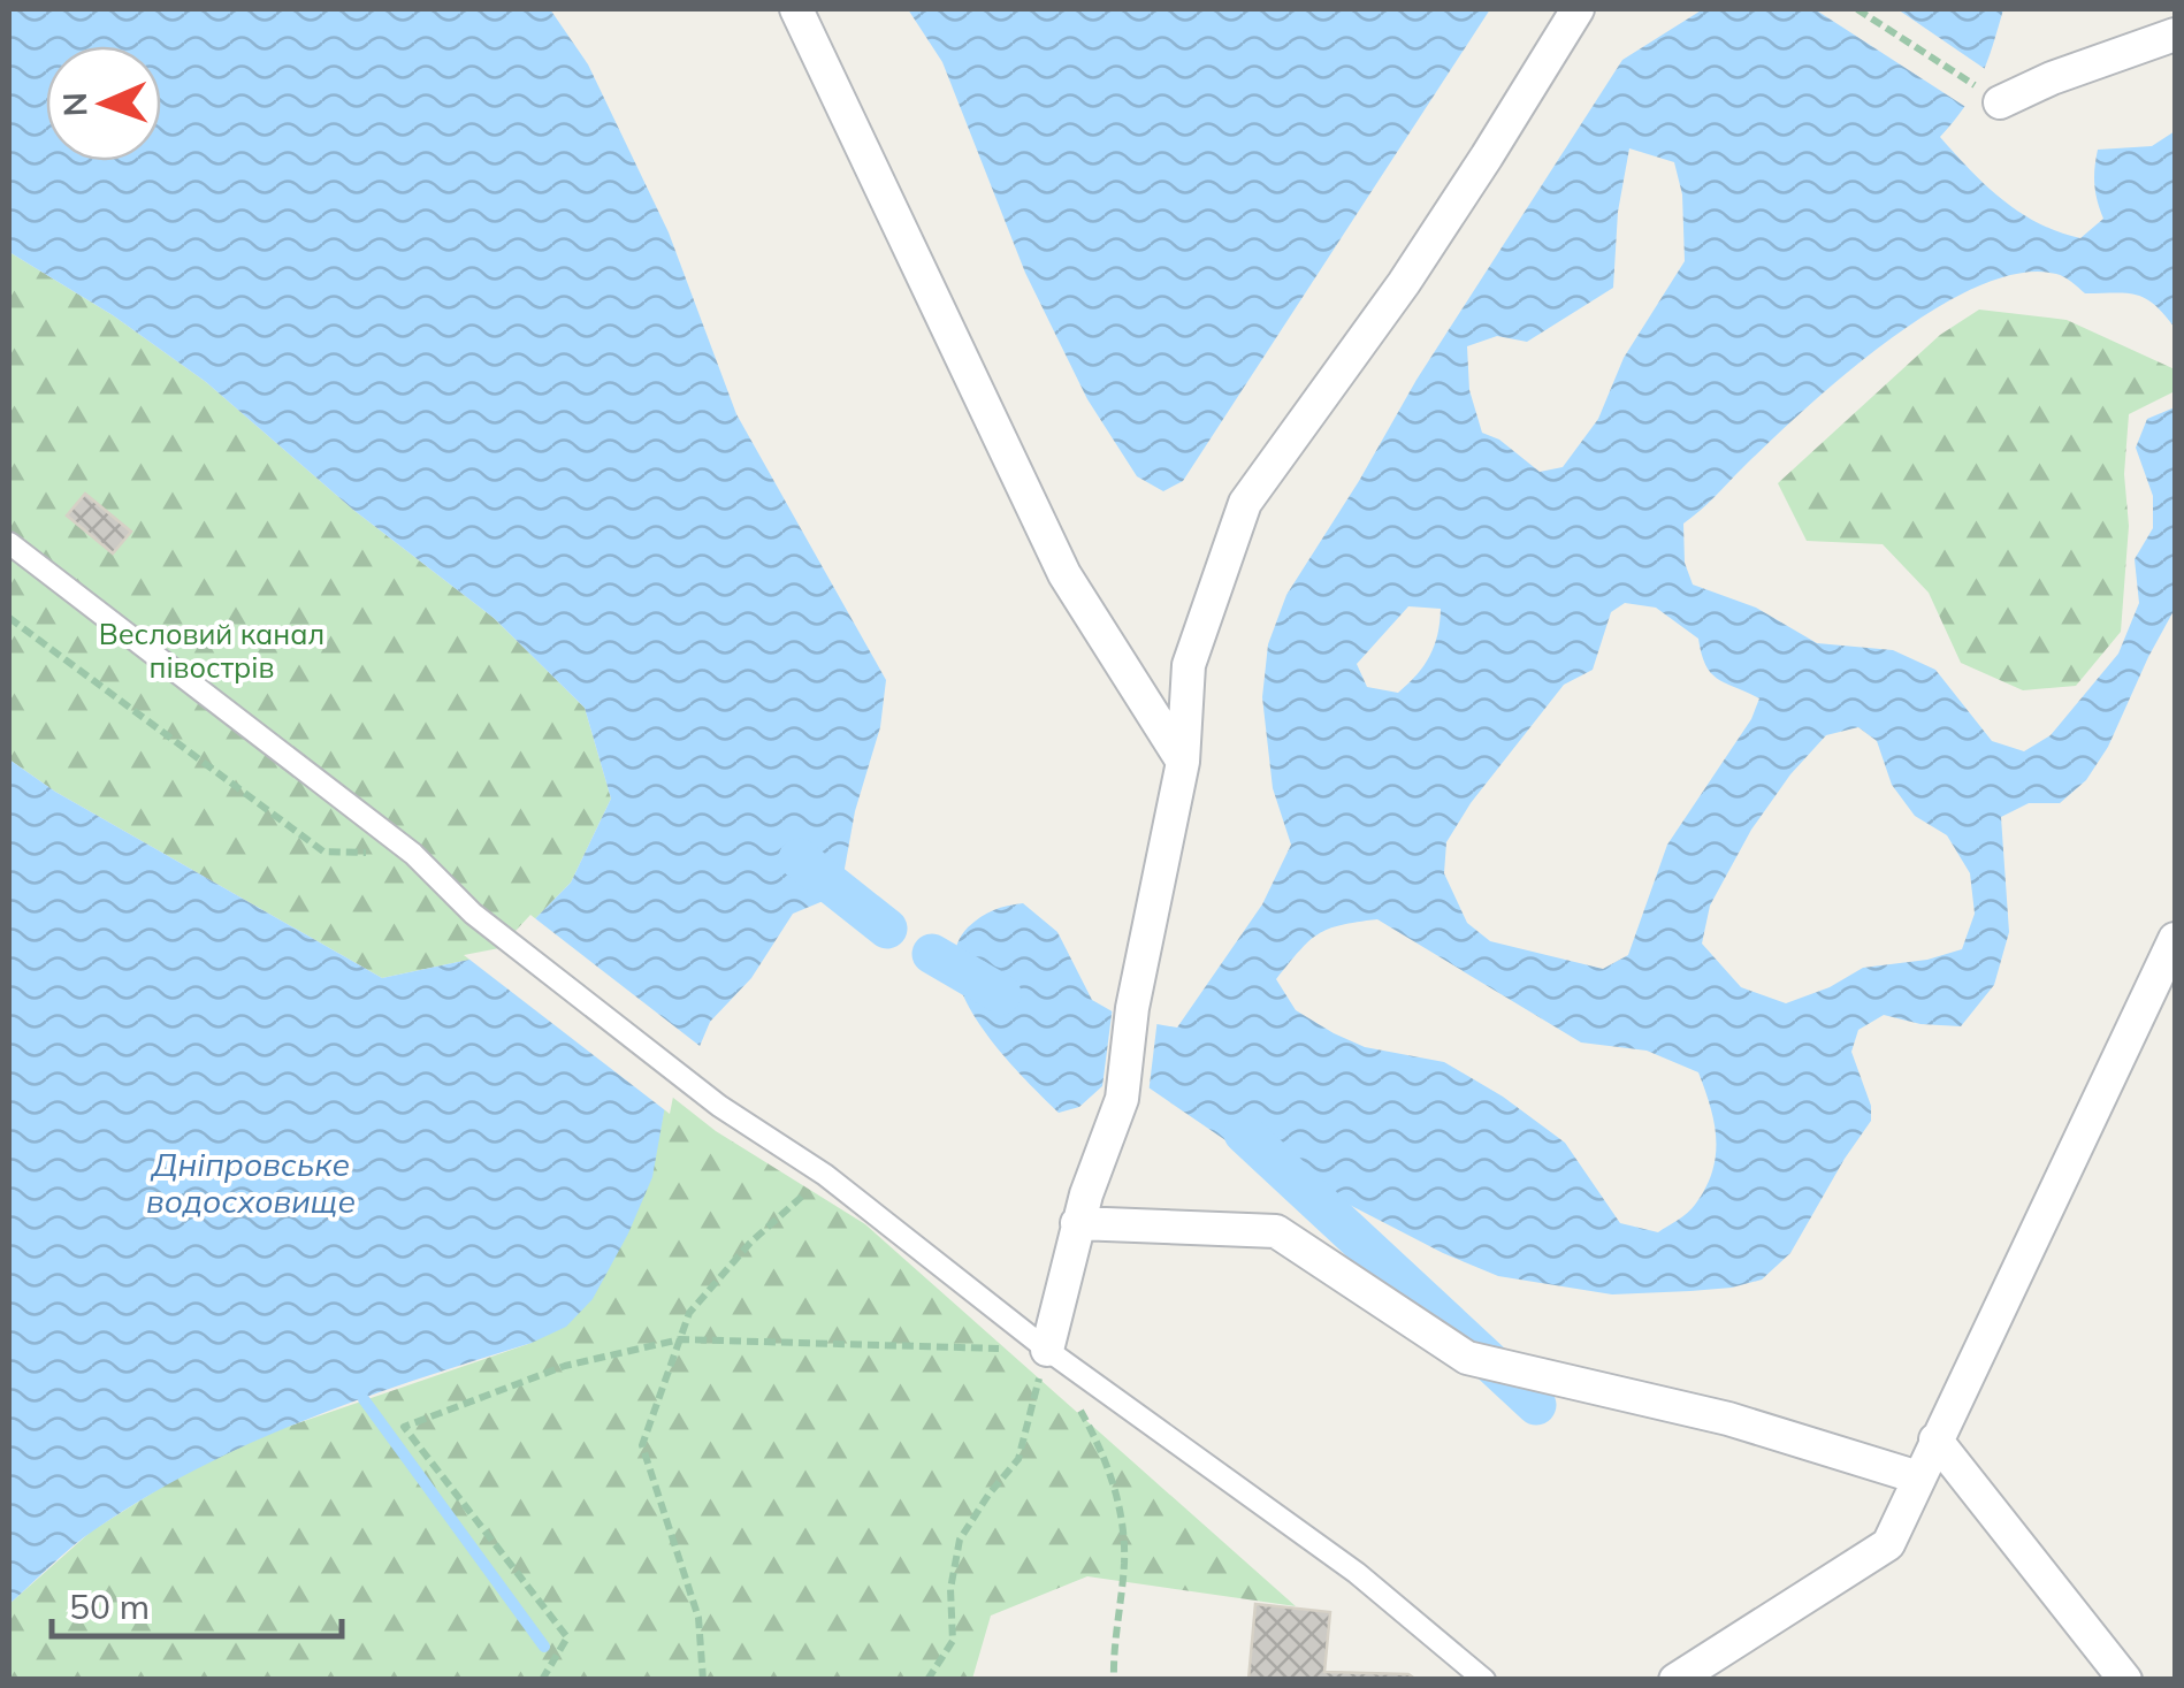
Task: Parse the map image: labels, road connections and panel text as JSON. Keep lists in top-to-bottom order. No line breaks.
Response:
{"water":["Дніпровське водосховище"],"parks":["Весловий канал півострів"],"scale_bar":"50 m","north":"left"}
